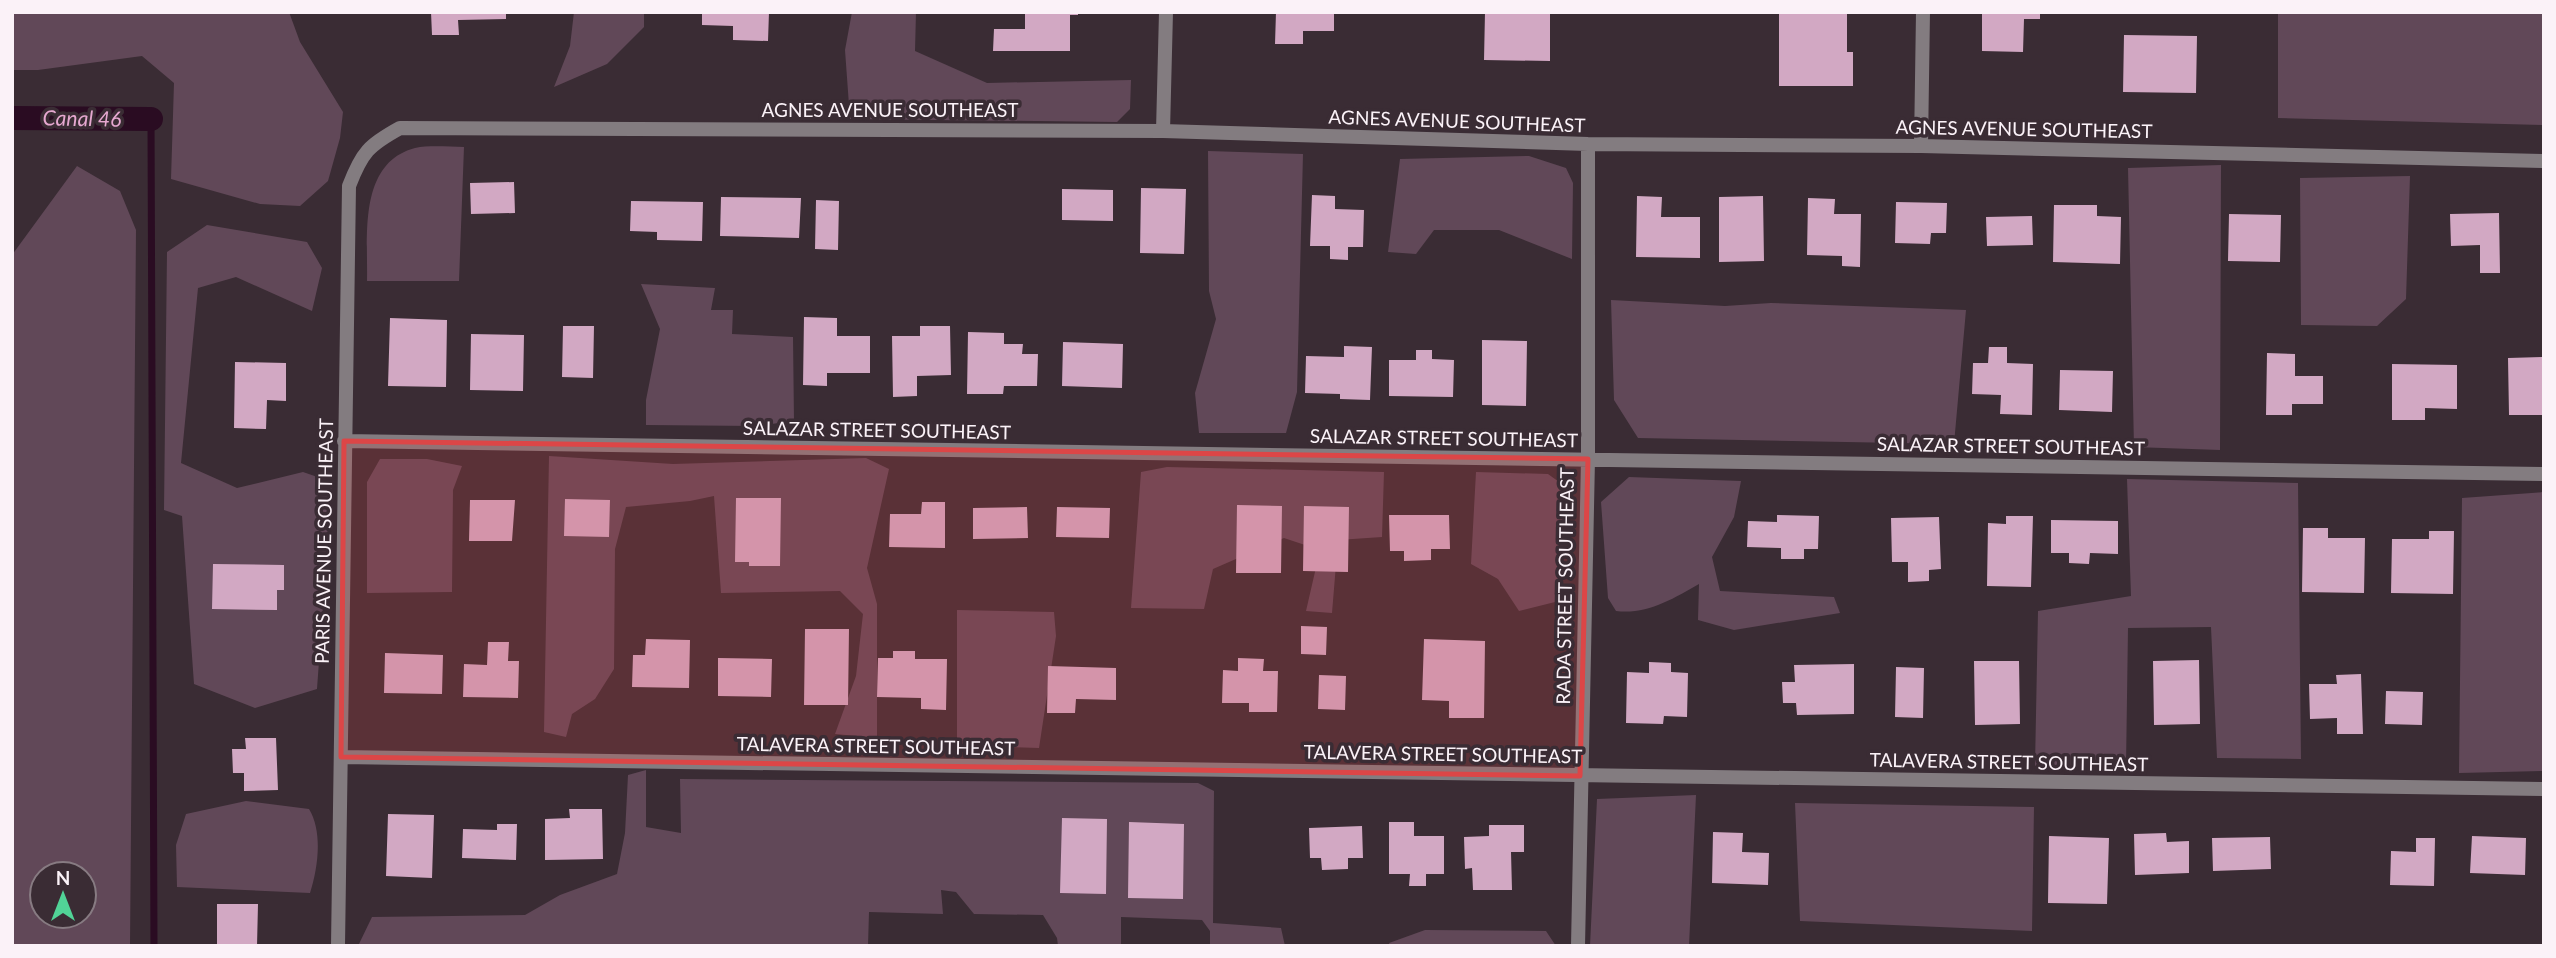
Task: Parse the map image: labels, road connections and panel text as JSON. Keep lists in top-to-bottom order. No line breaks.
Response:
{"streets":{"street":["AGNES AVENUE SOUTHEAST","SALAZAR STREET SOUTHEAST","PARIS AVENUE SOUTHEAST","RADA STREET SOUTHEAST","TALAVERA STREET SOUTHEAST"]},"crossings":[["AGNES AVENUE SOUTHEAST","PARIS AVENUE SOUTHEAST"],["AGNES AVENUE SOUTHEAST","RADA STREET SOUTHEAST"],["SALAZAR STREET SOUTHEAST","PARIS AVENUE SOUTHEAST"],["SALAZAR STREET SOUTHEAST","RADA STREET SOUTHEAST"],["PARIS AVENUE SOUTHEAST","TALAVERA STREET SOUTHEAST"],["RADA STREET SOUTHEAST","TALAVERA STREET SOUTHEAST"]],"water":["Canal 46"],"north":"top"}
